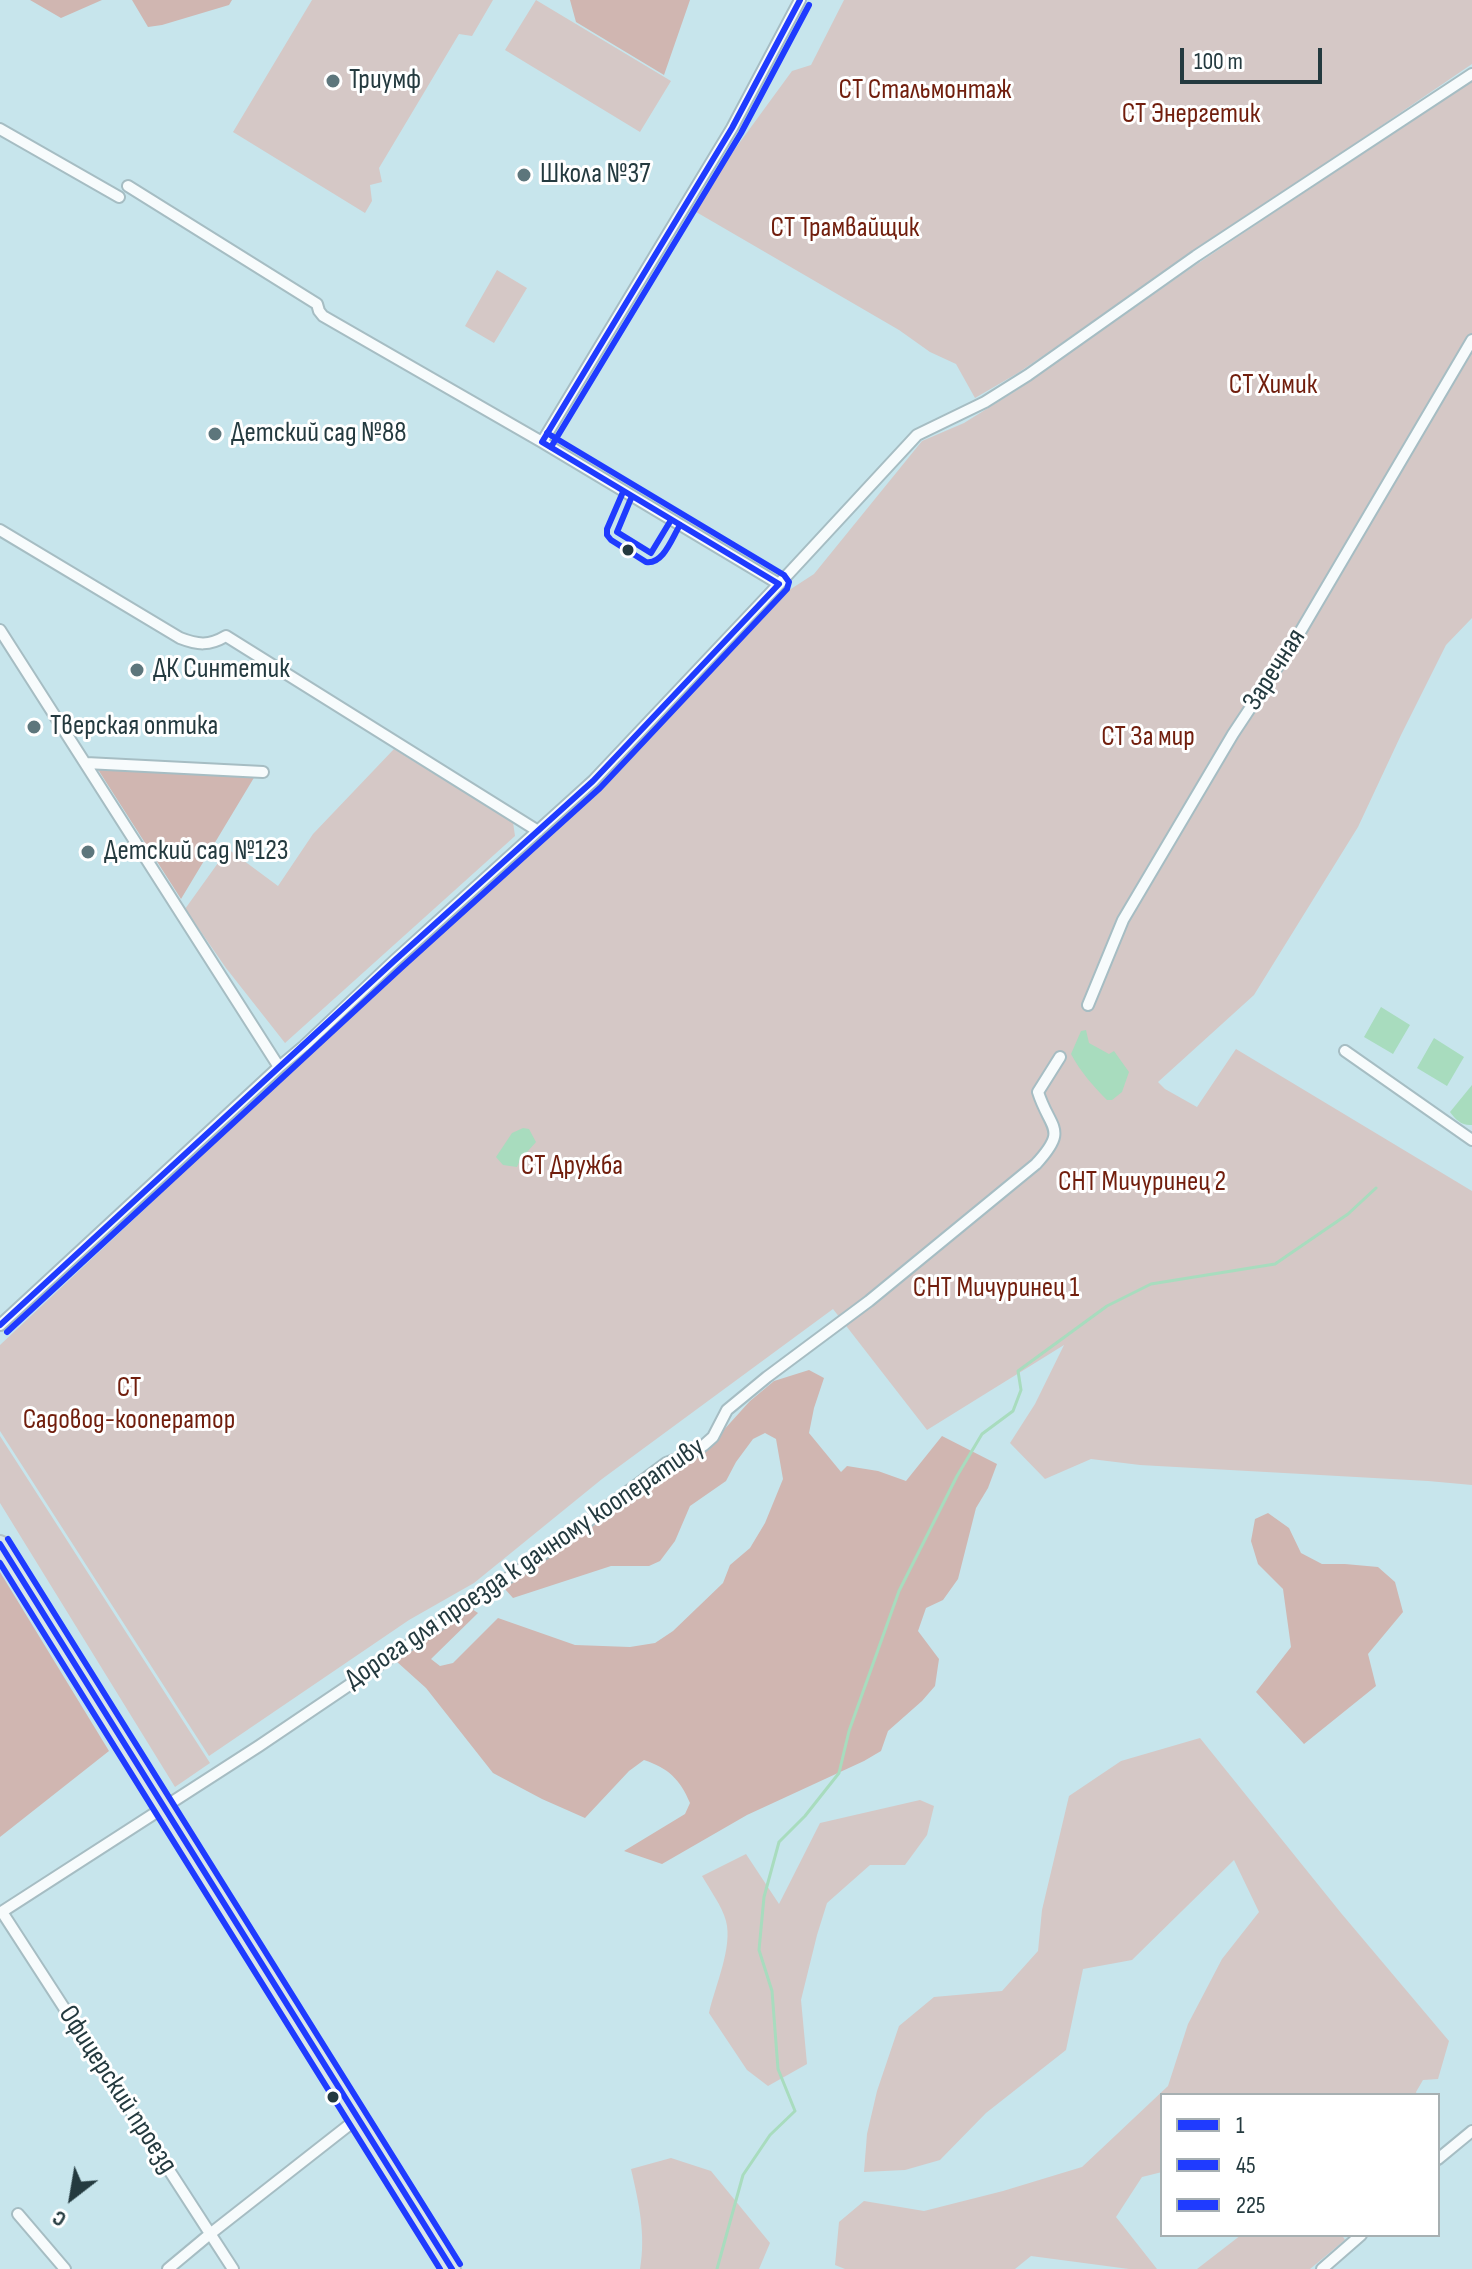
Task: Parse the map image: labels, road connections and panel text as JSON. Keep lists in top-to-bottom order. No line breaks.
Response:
{"streets":{"street":["Заречная","Дорога для проезда к дачному кооперативу","Офицерский проезд"]},"crossings":[["Дорога для проезда к дачному кооперативу","Офицерский проезд"]],"parks":["СТ Стальмонтаж","СТ Энергетик","СТ Трамвайщик","СТ Химик","СТ За мир","СТ Дружба","СНТ Мичуринец 2","СНТ Мичуринец 1","СТ Садовод-кооператор"],"places":["Триумф","Школа №37","Детский сад №88","ДК Синтетик","Тверская оптика","Детский сад №123"],"lines":["transit line 1","transit line 45","transit line 225"],"legend":["1","45","225"],"scale_bar":"100 m","north":"bottom left"}
